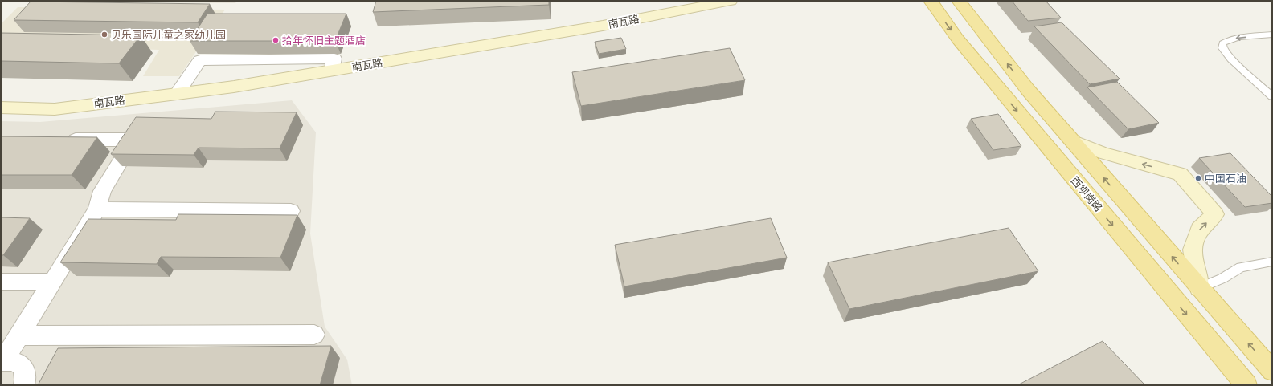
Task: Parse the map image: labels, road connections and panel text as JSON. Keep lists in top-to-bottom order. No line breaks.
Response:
{"streets":{"main road":["西坝岗路"],"street":["南瓦路"]},"places":["贝乐国际儿童之家幼儿园","拾年怀旧主题酒店","中国石油"]}
